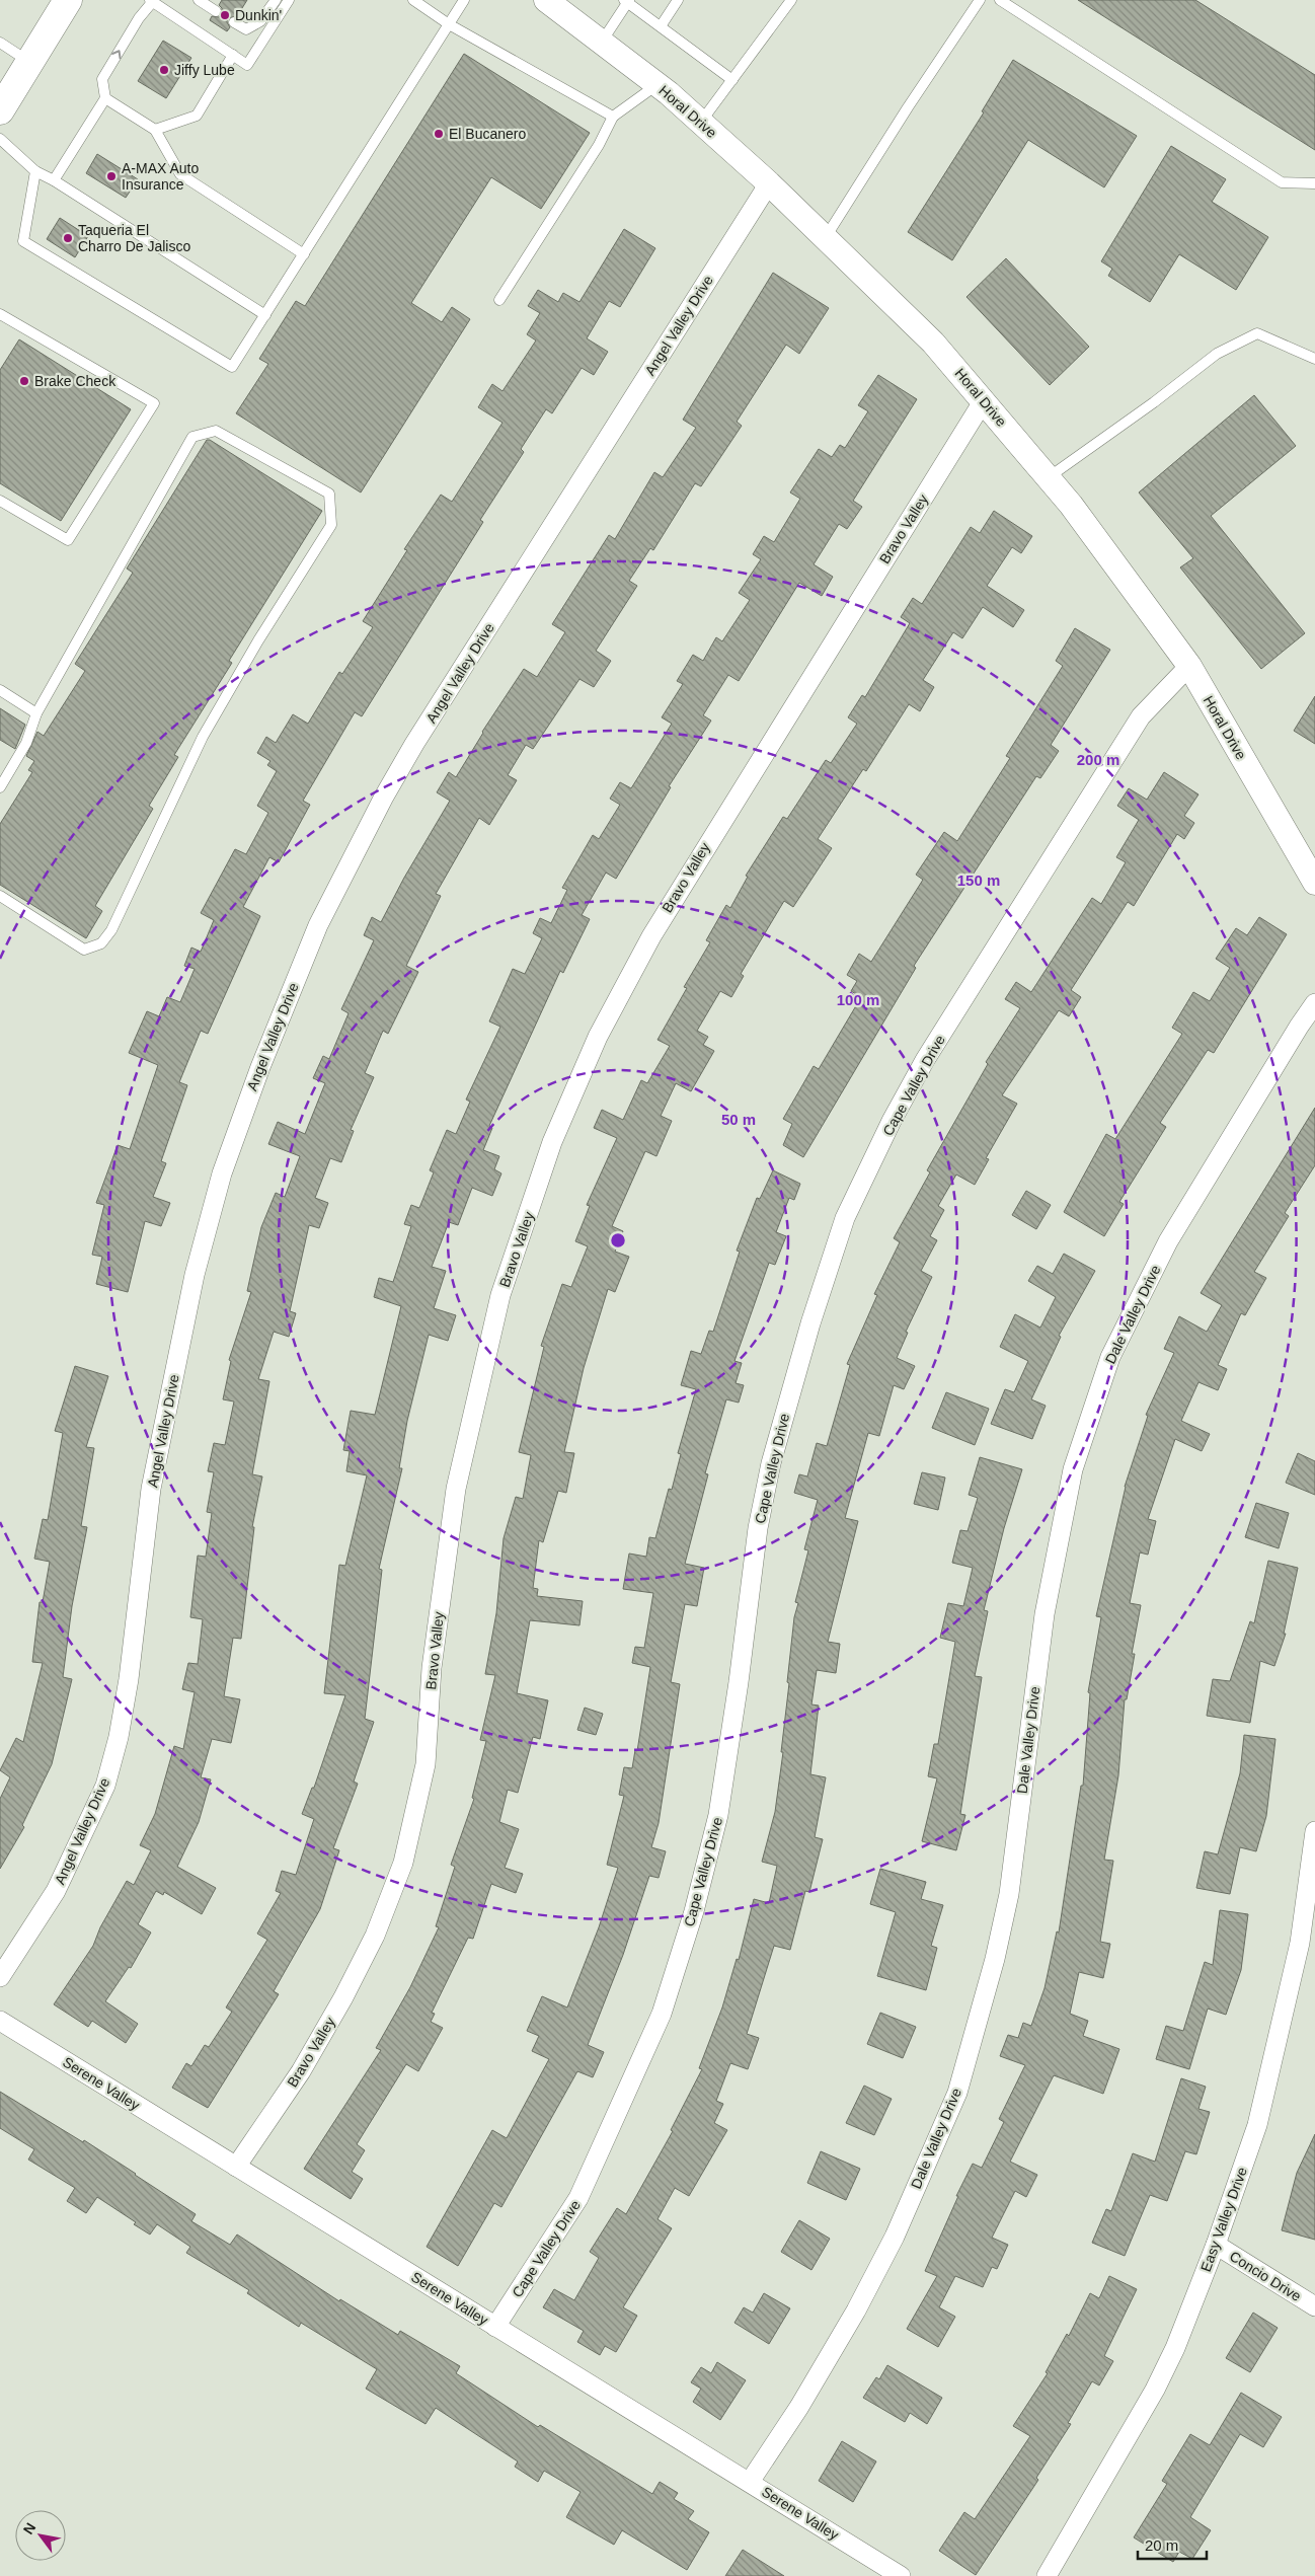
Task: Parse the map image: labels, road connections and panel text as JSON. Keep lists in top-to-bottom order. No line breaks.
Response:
{"streets":{"street":["Horal Drive","Angel Valley Drive","Bravo Valley","Cape Valley Drive","Dale Valley Drive","Serene Valley","Easy Valley Drive","Concio Drive"]},"crossings":[["Horal Drive","Angel Valley Drive"],["Horal Drive","Bravo Valley"],["Horal Drive","Cape Valley Drive"],["Bravo Valley","Serene Valley"],["Cape Valley Drive","Serene Valley"],["Dale Valley Drive","Serene Valley"],["Easy Valley Drive","Concio Drive"]],"places":["Dunkin'","Jiffy Lube","El Bucanero","A-MAX Auto Insurance","Taqueria El Charro De Jalisco","Brake Check"],"scale_bar":"20 m","north":"top left","rings":["200 m","150 m","100 m","50 m"]}
